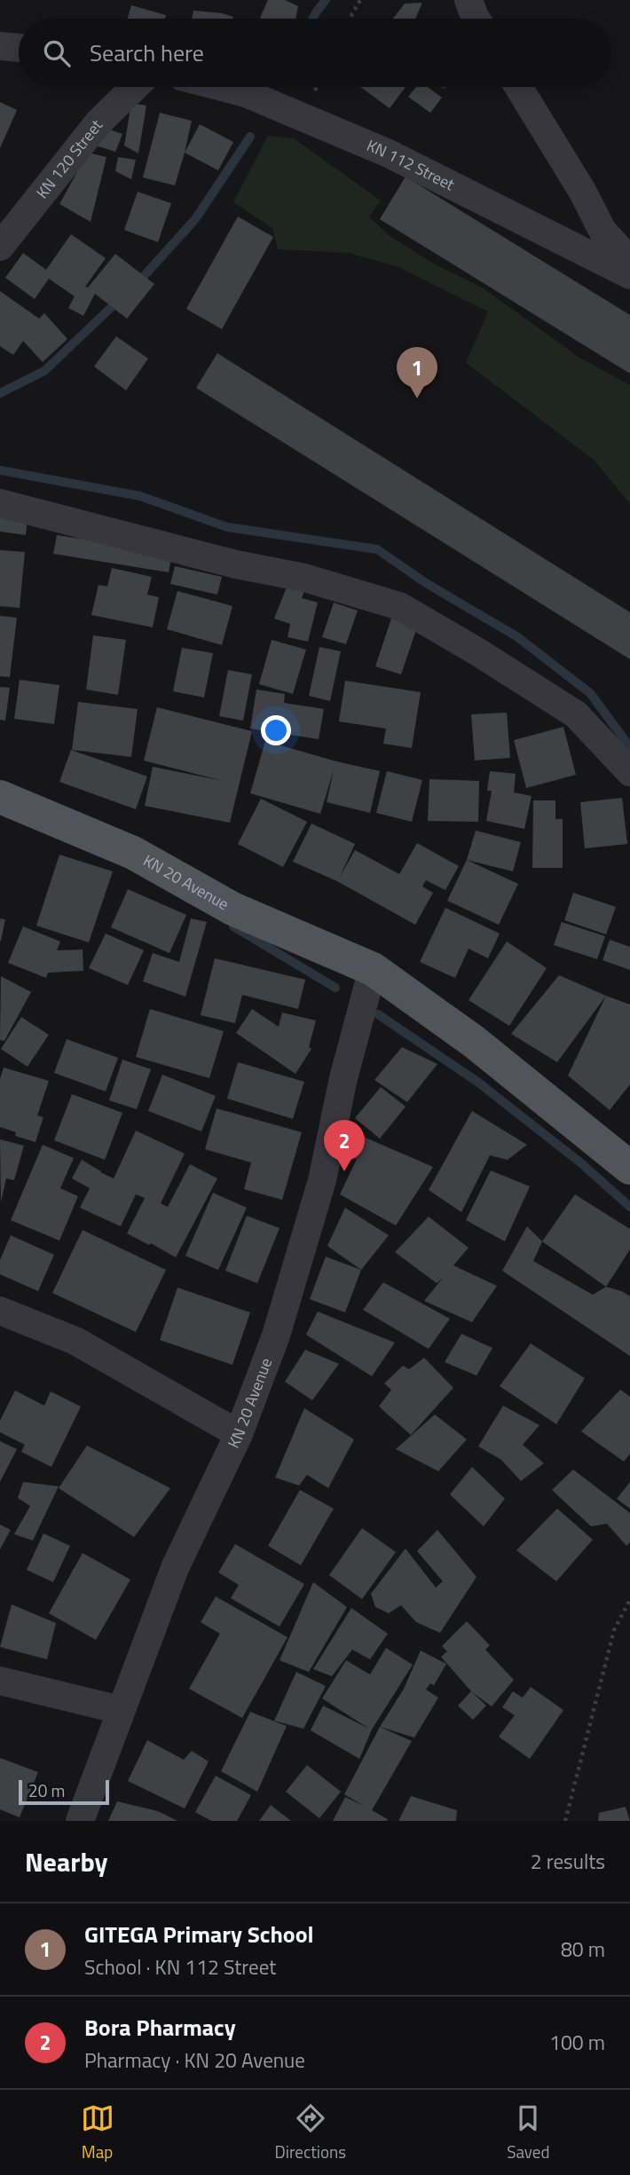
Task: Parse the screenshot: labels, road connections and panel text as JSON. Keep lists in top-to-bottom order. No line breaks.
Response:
{"streets":{"main road":["KN 20 Avenue"],"street":["KN 120 Street","KN 112 Street"]},"scale_bar":"20 m","page":{"search":"Search here","pins":["1","2"],"scale":"20 m","heading":["Nearby","2 results"],"list":[{"mark":"1","name":"GITEGA Primary School","note":"School · KN 112 Street","value":"80 m"},{"mark":"2","name":"Bora Pharmacy","note":"Pharmacy · KN 20 Avenue","value":"100 m"}],"nav":["Map","Directions","Saved"]}}
